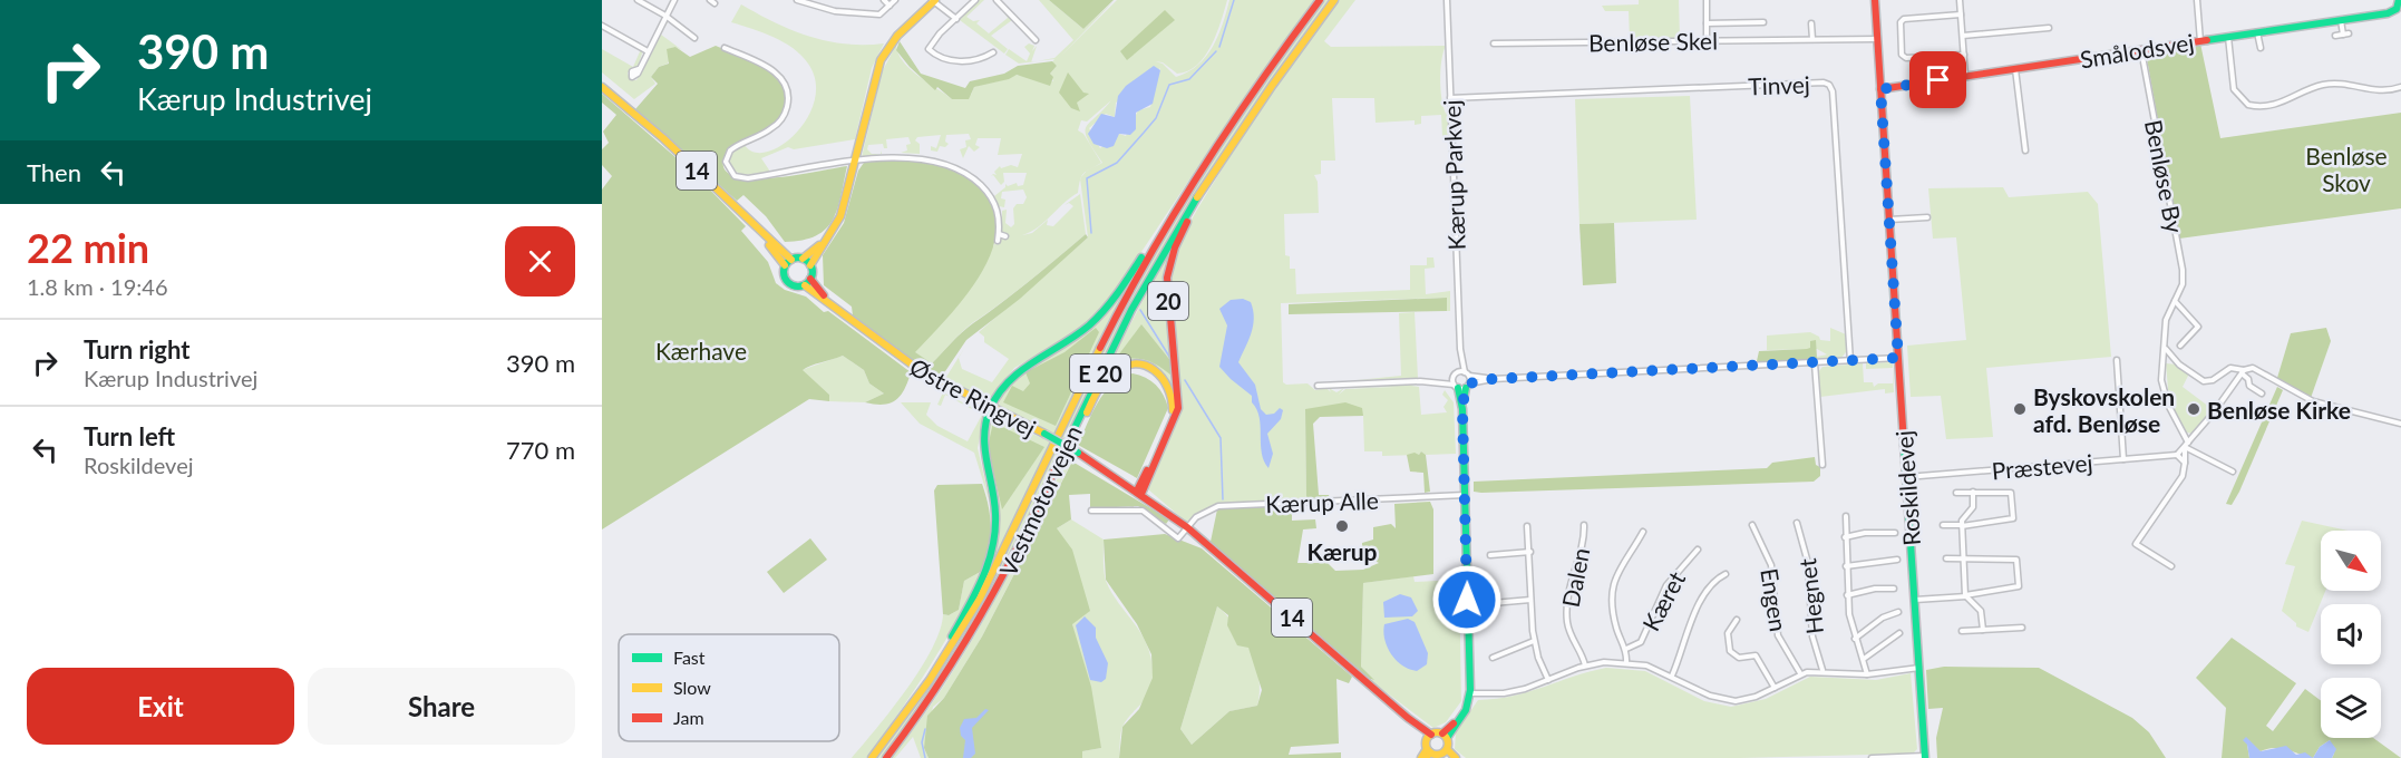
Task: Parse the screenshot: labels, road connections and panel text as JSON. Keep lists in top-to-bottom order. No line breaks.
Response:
{"streets":{"main road":["Smålodsvej","14","20","E 20","Østre Ringvej","Roskildevej","Vestmotorvejen"],"street":["Benløse Skel","Tinvej","Kærup Parkvej","Benløse By","Præstevej","Kærup Alle","Dalen","Hegnet","Engen","Kæret"]},"crossings":[["Benløse Skel","Roskildevej"],["Smålodsvej","Benløse By"],["Smålodsvej","Roskildevej"],["Tinvej","Kærup Parkvej"],["14","Østre Ringvej"],["20","E 20"],["20","Østre Ringvej"],["20","Vestmotorvejen"],["E 20","Østre Ringvej"],["E 20","Vestmotorvejen"],["Østre Ringvej","Kærup Alle"],["Præstevej","Roskildevej"]],"parks":["Benløse Skov","Kærhave"],"places":["Byskovskolen afd. Benløse","Benløse Kirke","Kærup"],"legend":["Fast","Slow","Jam"],"north":"bottom right","page":{"turn":["390 m","Kærup Industrivej"],"then":"Then","heading":["22 min","1.8 km · 19:46"],"list":[{"name":"Turn right","note":"Kærup Industrivej","value":"390 m"},{"name":"Turn left","note":"Roskildevej","value":"770 m"}],"buttons":["Exit","Share"]}}
